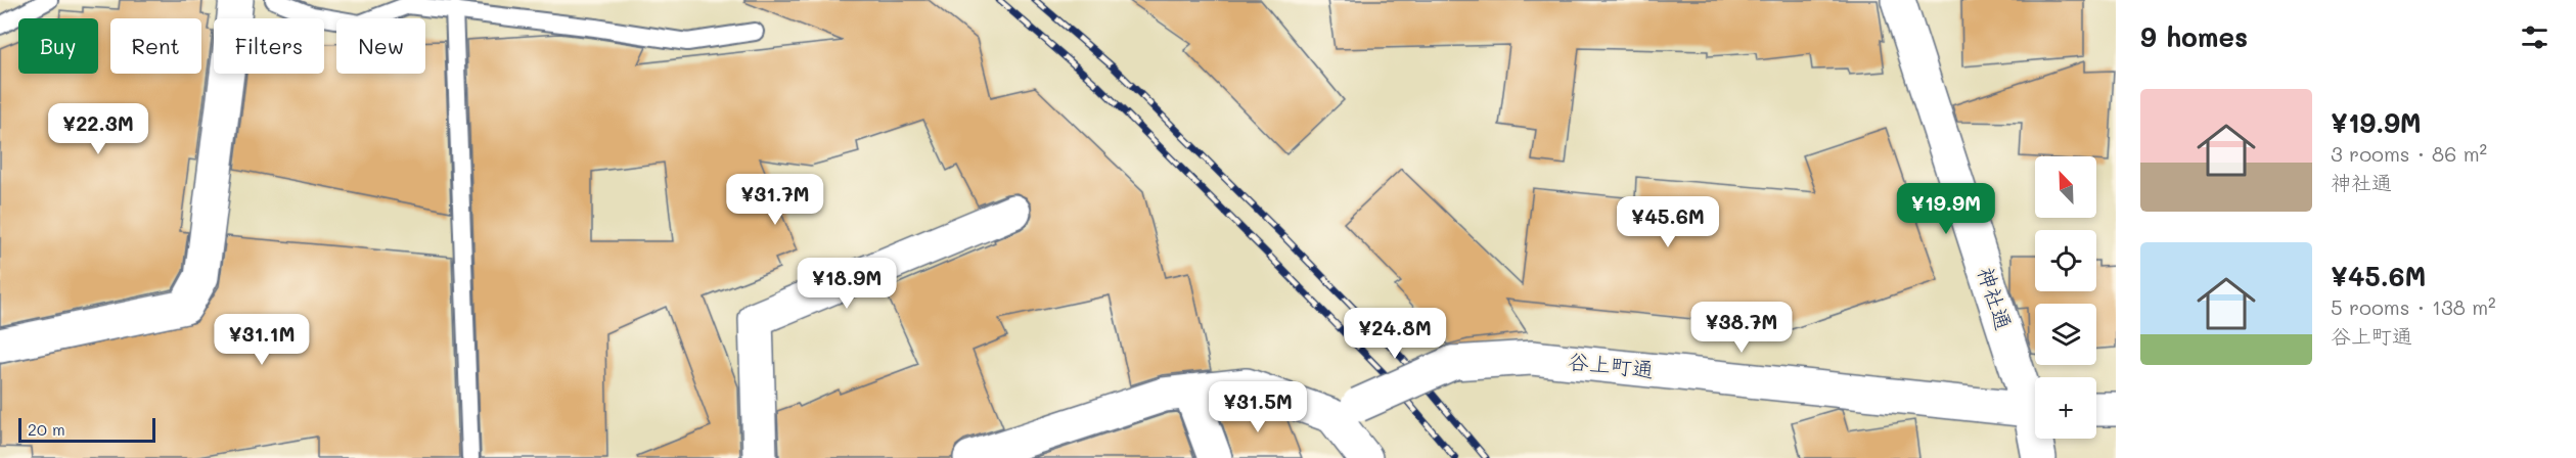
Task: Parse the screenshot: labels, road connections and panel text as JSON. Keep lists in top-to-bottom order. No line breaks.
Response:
{"streets":{"street":["神社通","谷上町通"]},"scale_bar":"20 m","north":"top left","page":{"heading":"9 homes","chip":["Buy","Rent","Filters","New"],"list":[{"name":"¥19.9M","note":"3 rooms · 86 m² · 神社通"},{"name":"¥45.6M","note":"5 rooms · 138 m² · 谷上町通"}],"price":["¥22.3M","¥31.7M","¥19.9M","¥45.6M","¥18.9M","¥38.7M","¥24.8M","¥31.1M","¥31.5M"],"map_buttons":"+","scale":"20 m"}}
